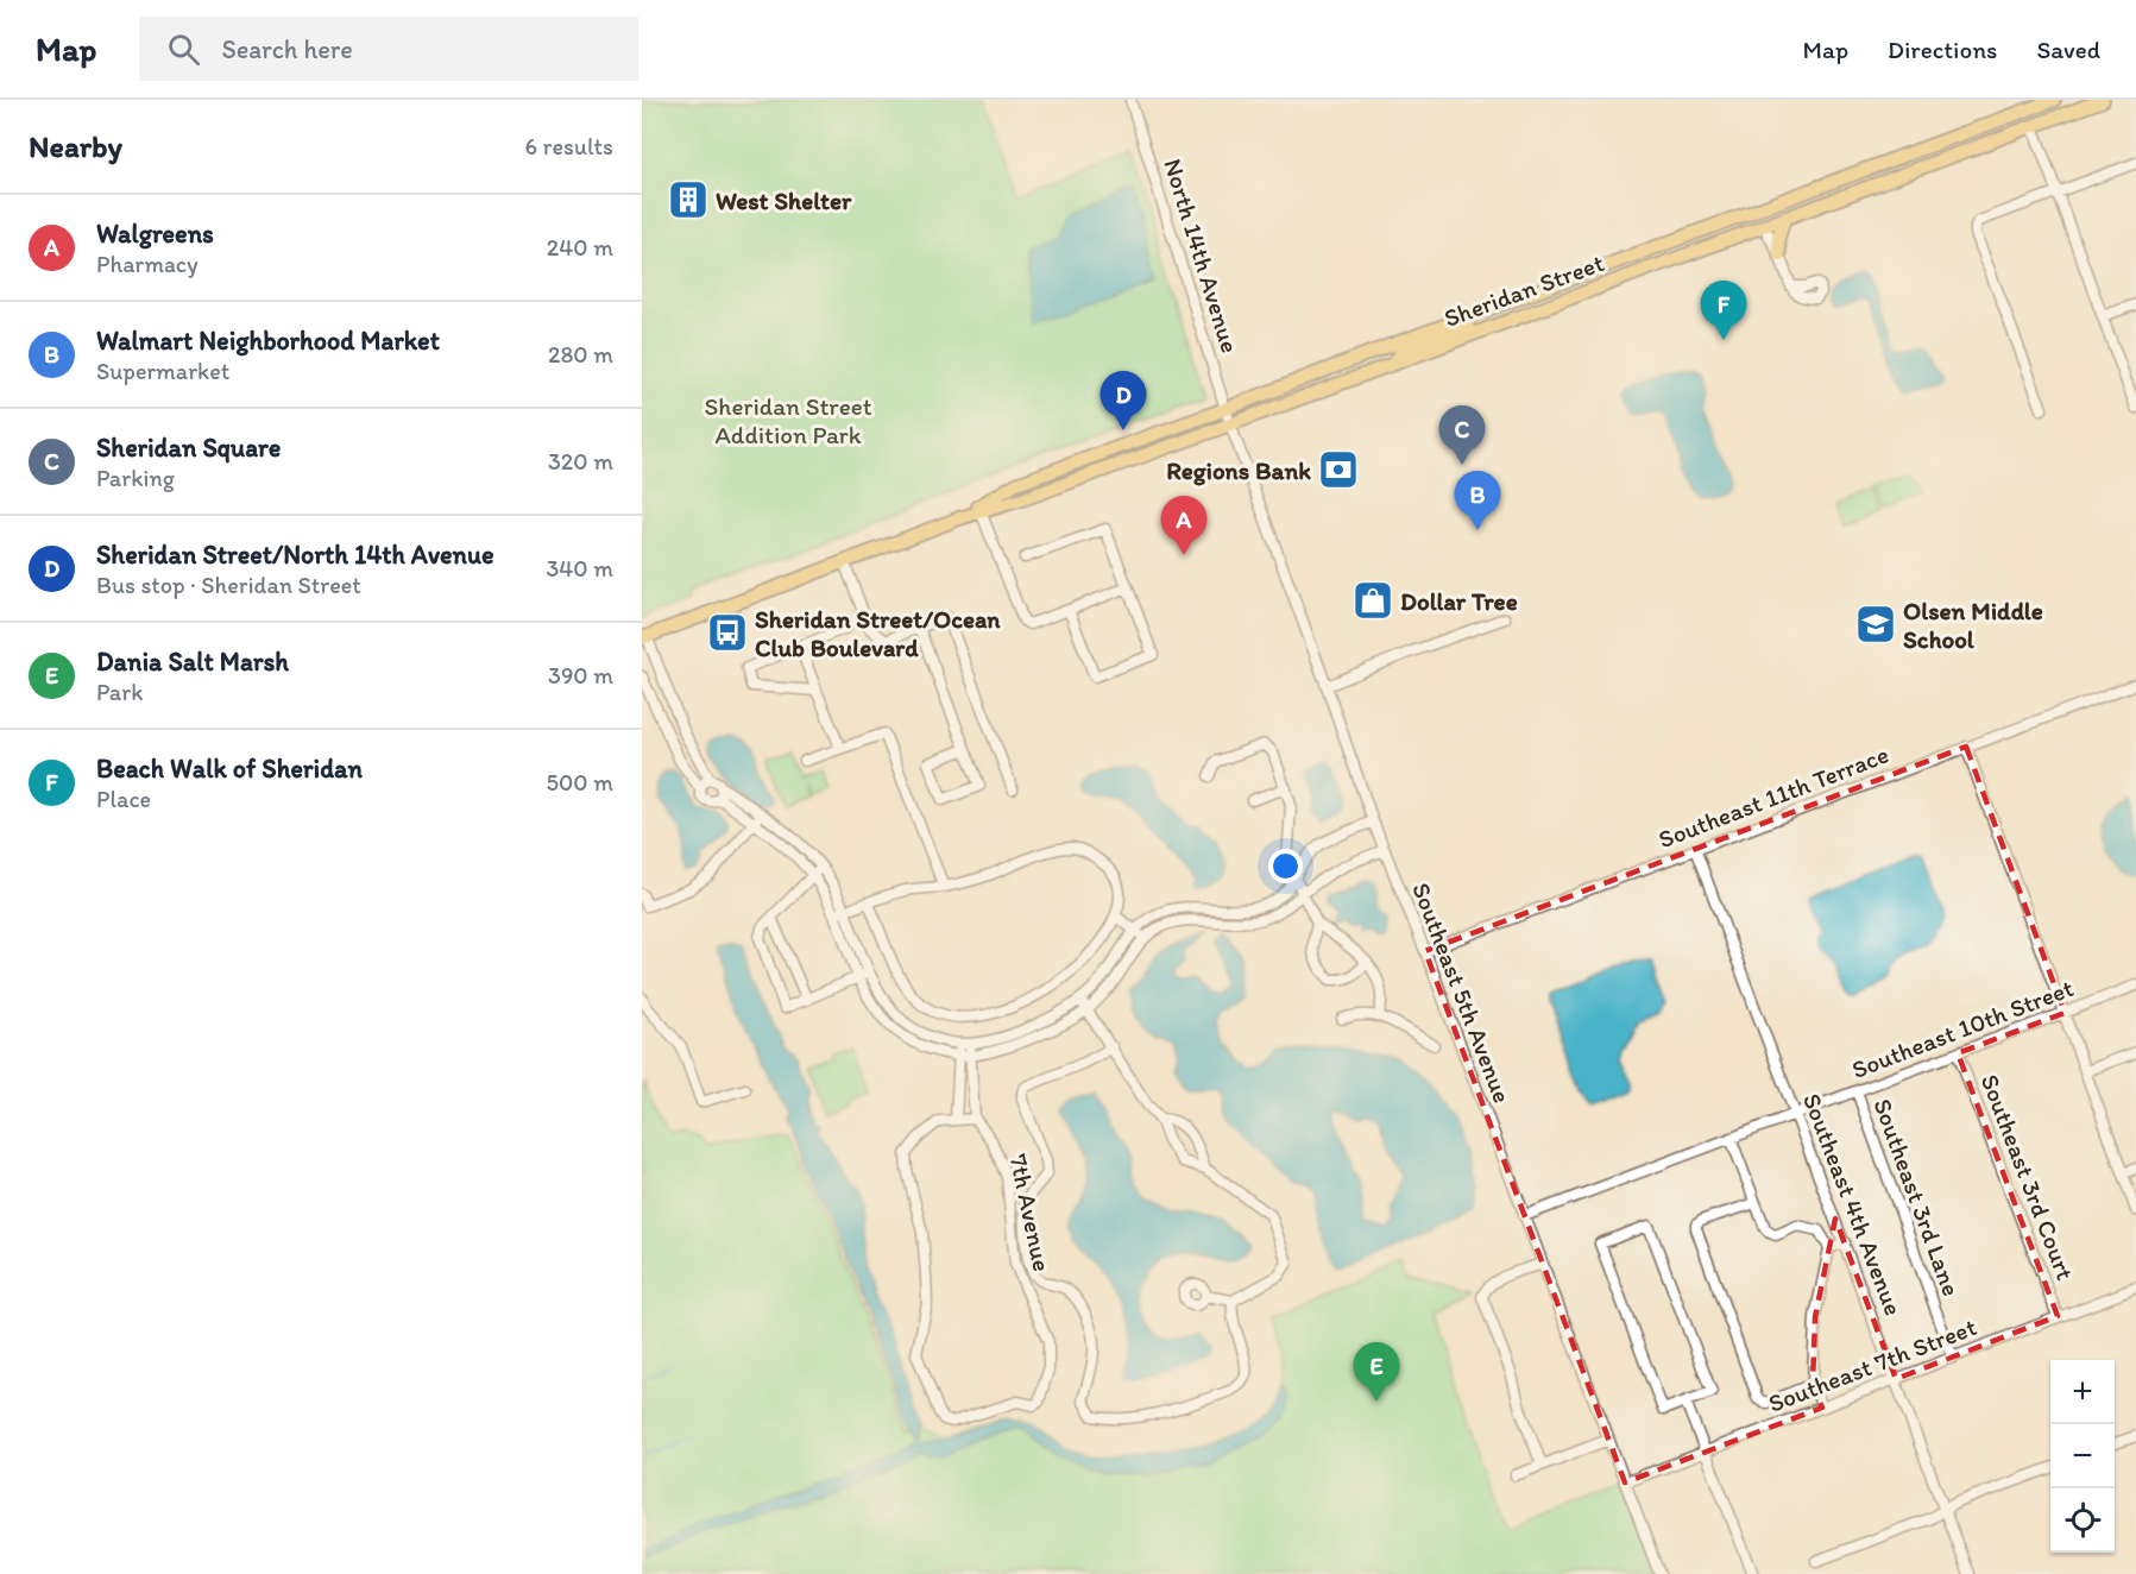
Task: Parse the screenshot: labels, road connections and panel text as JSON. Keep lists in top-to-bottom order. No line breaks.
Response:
{"streets":{"main road":["Sheridan Street"],"street":["North 14th Avenue","Southeast 11th Terrace","Southeast 5th Avenue","Southeast 10th Street","Southeast 3rd Court","Southeast 3rd Lane","Southeast 4th Avenue","7th Avenue","Southeast 7th Street"]},"crossings":[["North 14th Avenue","Sheridan Street"],["North 14th Avenue","Southeast 5th Avenue"],["Sheridan Street","Southeast 5th Avenue"],["Southeast 11th Terrace","Southeast 5th Avenue"],["Southeast 11th Terrace","Southeast 4th Avenue"],["Southeast 5th Avenue","Southeast 10th Street"],["Southeast 5th Avenue","Southeast 7th Street"],["Southeast 10th Street","Southeast 3rd Court"],["Southeast 10th Street","Southeast 3rd Lane"],["Southeast 10th Street","Southeast 4th Avenue"],["Southeast 3rd Court","Southeast 7th Street"],["Southeast 3rd Lane","Southeast 7th Street"],["Southeast 4th Avenue","Southeast 7th Street"]],"parks":["Sheridan Street Addition Park"],"places":{"building":["West Shelter"],"bank":["Regions Bank"],"shop":["Dollar Tree"],"school or university":["Olsen Middle School"],"bus stop":["Sheridan Street/Ocean Club Boulevard"]},"page":{"header":"Map","search":"Search here","nav":["Map","Directions","Saved"],"heading":["Nearby","6 results"],"list":[{"mark":"A","name":"Walgreens","note":"Pharmacy","value":"240 m"},{"mark":"B","name":"Walmart Neighborhood Market","note":"Supermarket","value":"280 m"},{"mark":"C","name":"Sheridan Square","note":"Parking","value":"320 m"},{"mark":"D","name":"Sheridan Street/North 14th Avenue","note":"Bus stop · Sheridan Street","value":"340 m"},{"mark":"E","name":"Dania Salt Marsh","note":"Park","value":"390 m"},{"mark":"F","name":"Beach Walk of Sheridan","note":"Place","value":"500 m"}],"pins":["F","D","C","B","A","E"],"map_buttons":["+","−"]}}
